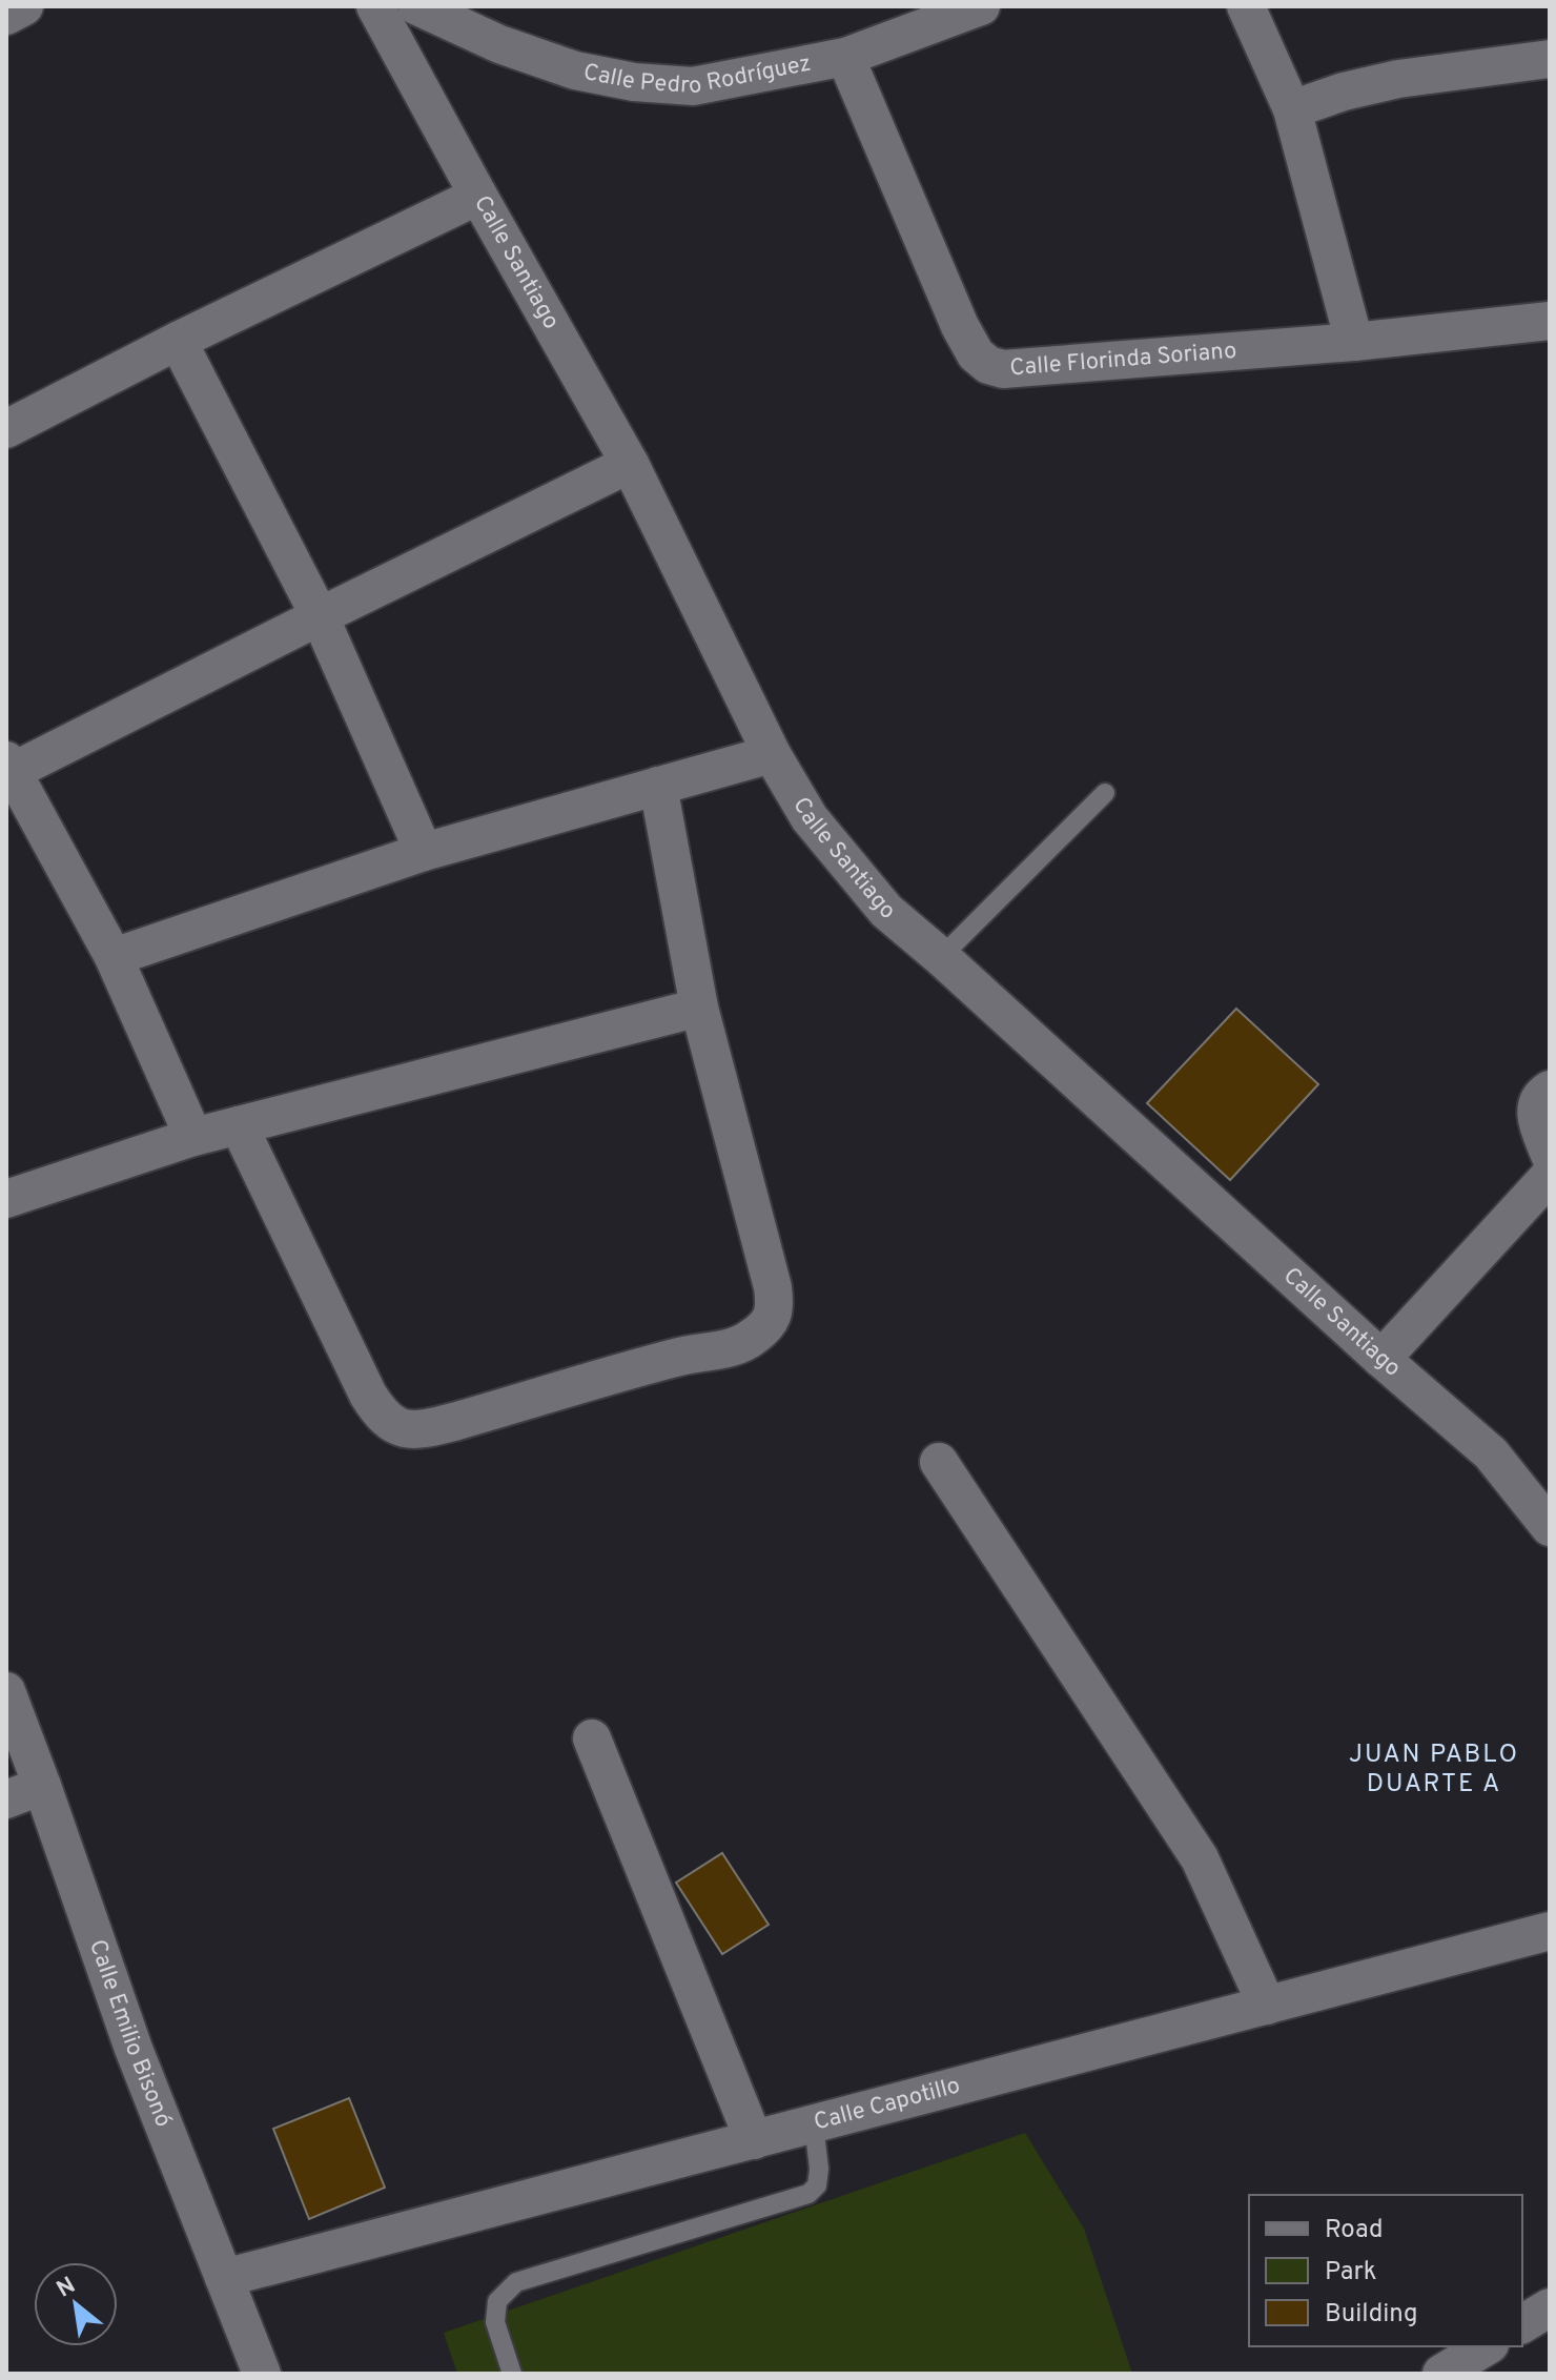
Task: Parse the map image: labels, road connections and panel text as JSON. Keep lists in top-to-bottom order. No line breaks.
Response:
{"streets":{"street":["Calle Pedro Rodríguez","Calle Santiago","Calle Florinda Soriano","Calle Emilio Bisonó","Calle Capotillo"]},"crossings":[["Calle Pedro Rodríguez","Calle Florinda Soriano"],["Calle Emilio Bisonó","Calle Capotillo"]],"districts":["JUAN PABLO DUARTE A"],"legend":["Road","Park","Building"],"north":"top left"}
